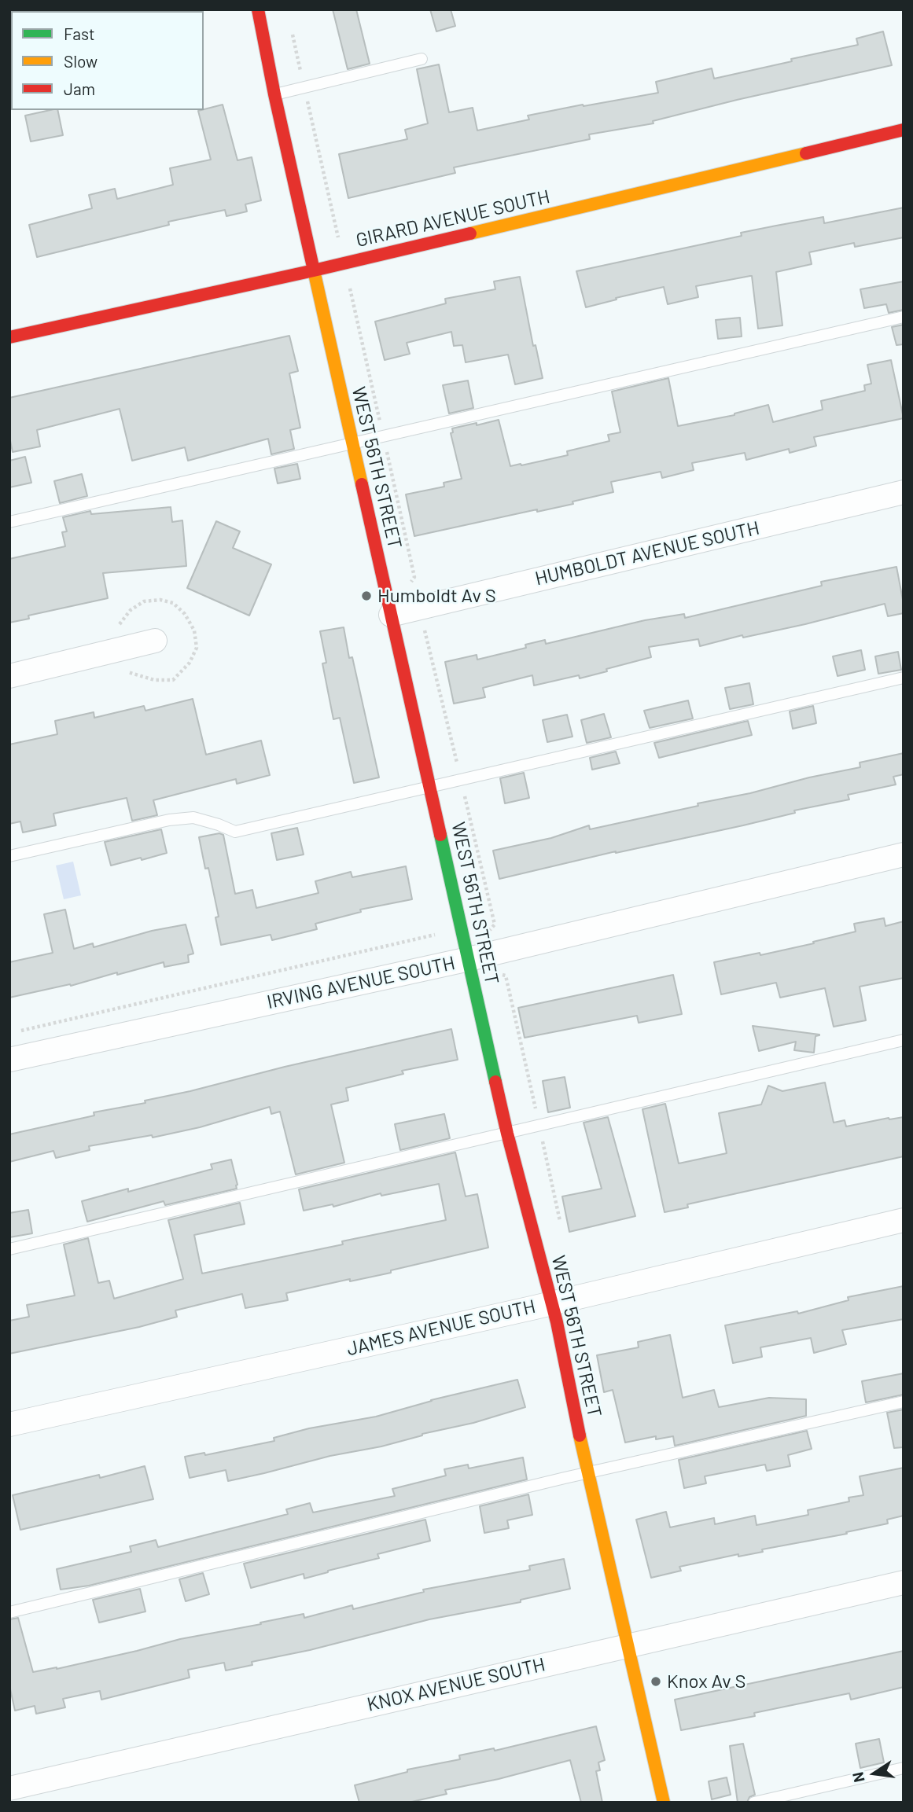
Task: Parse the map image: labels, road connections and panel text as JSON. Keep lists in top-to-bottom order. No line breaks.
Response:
{"streets":{"street":["GIRARD AVENUE SOUTH","WEST 56TH STREET","HUMBOLDT AVENUE SOUTH","IRVING AVENUE SOUTH","JAMES AVENUE SOUTH","KNOX AVENUE SOUTH"]},"crossings":[["GIRARD AVENUE SOUTH","WEST 56TH STREET"],["WEST 56TH STREET","HUMBOLDT AVENUE SOUTH"],["WEST 56TH STREET","IRVING AVENUE SOUTH"],["WEST 56TH STREET","JAMES AVENUE SOUTH"],["WEST 56TH STREET","KNOX AVENUE SOUTH"]],"places":["Humboldt Av S","Knox Av S"],"legend":["Fast","Slow","Jam"],"north":"left"}
